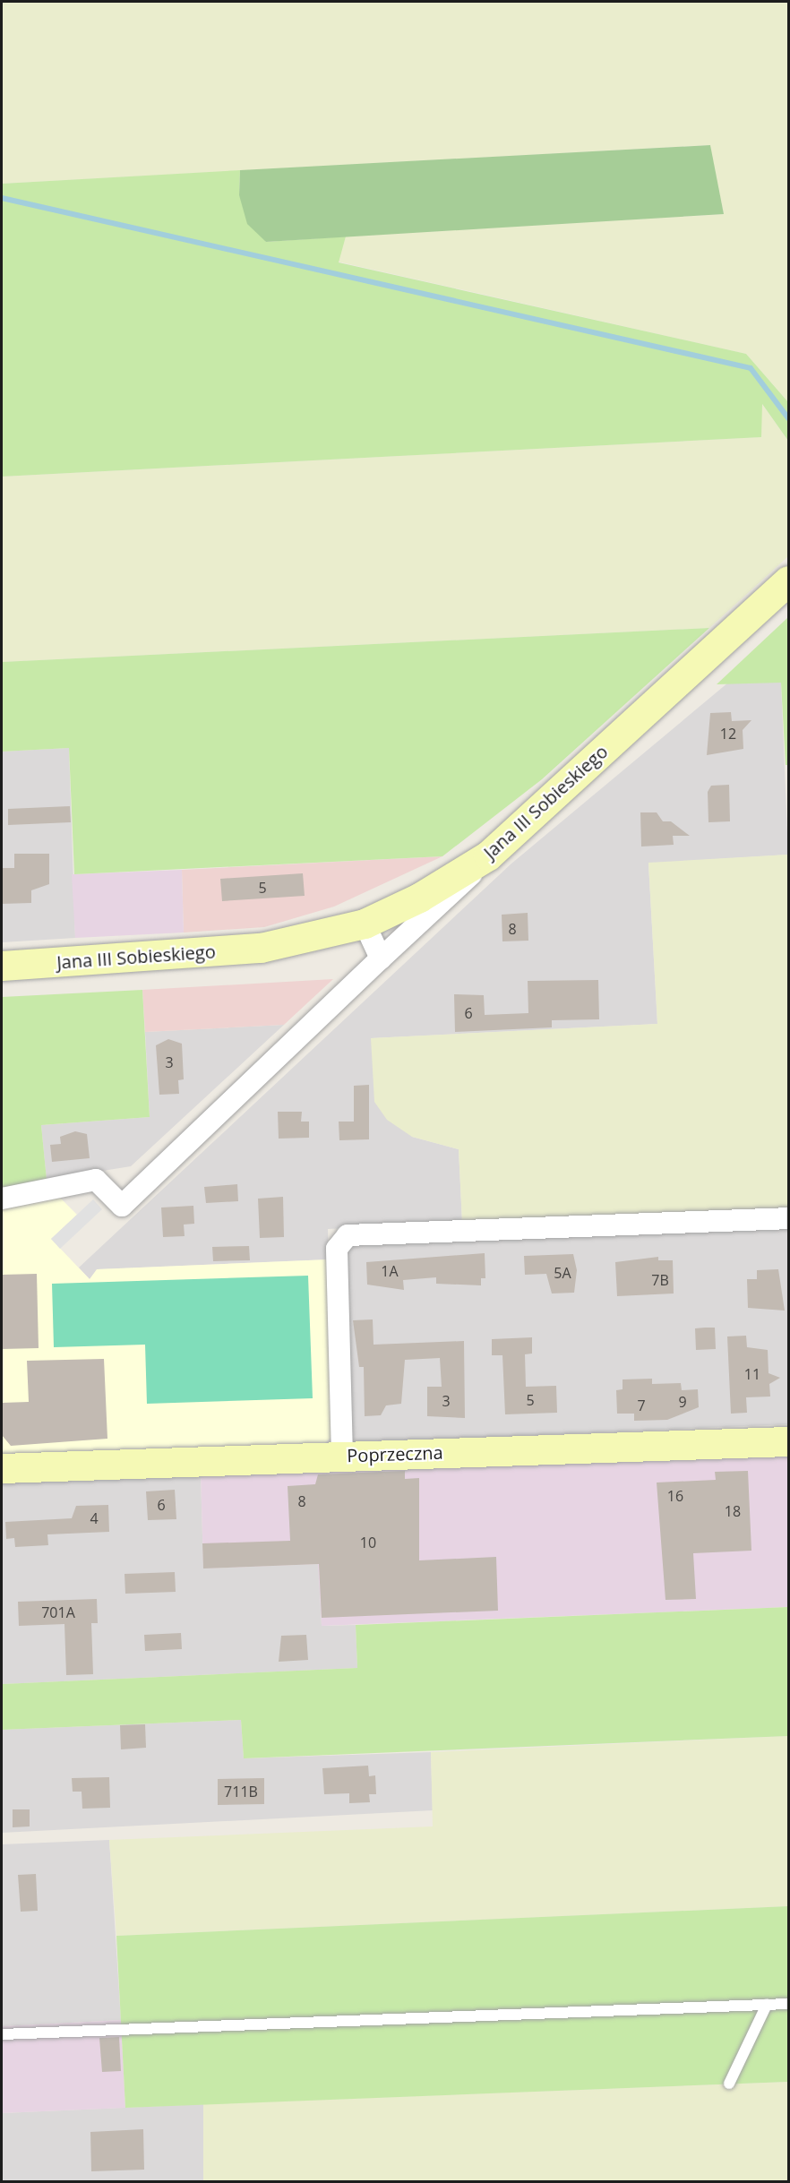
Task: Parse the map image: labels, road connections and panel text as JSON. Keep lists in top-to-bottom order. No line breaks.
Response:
{"streets":{"main road":["Jana III Sobieskiego","Poprzeczna"]},"house_numbers":["12","5","8","6","3","1A","5A","7B","11","5","3","9","7","16","8","6","18","4","10","701A","711B"]}
